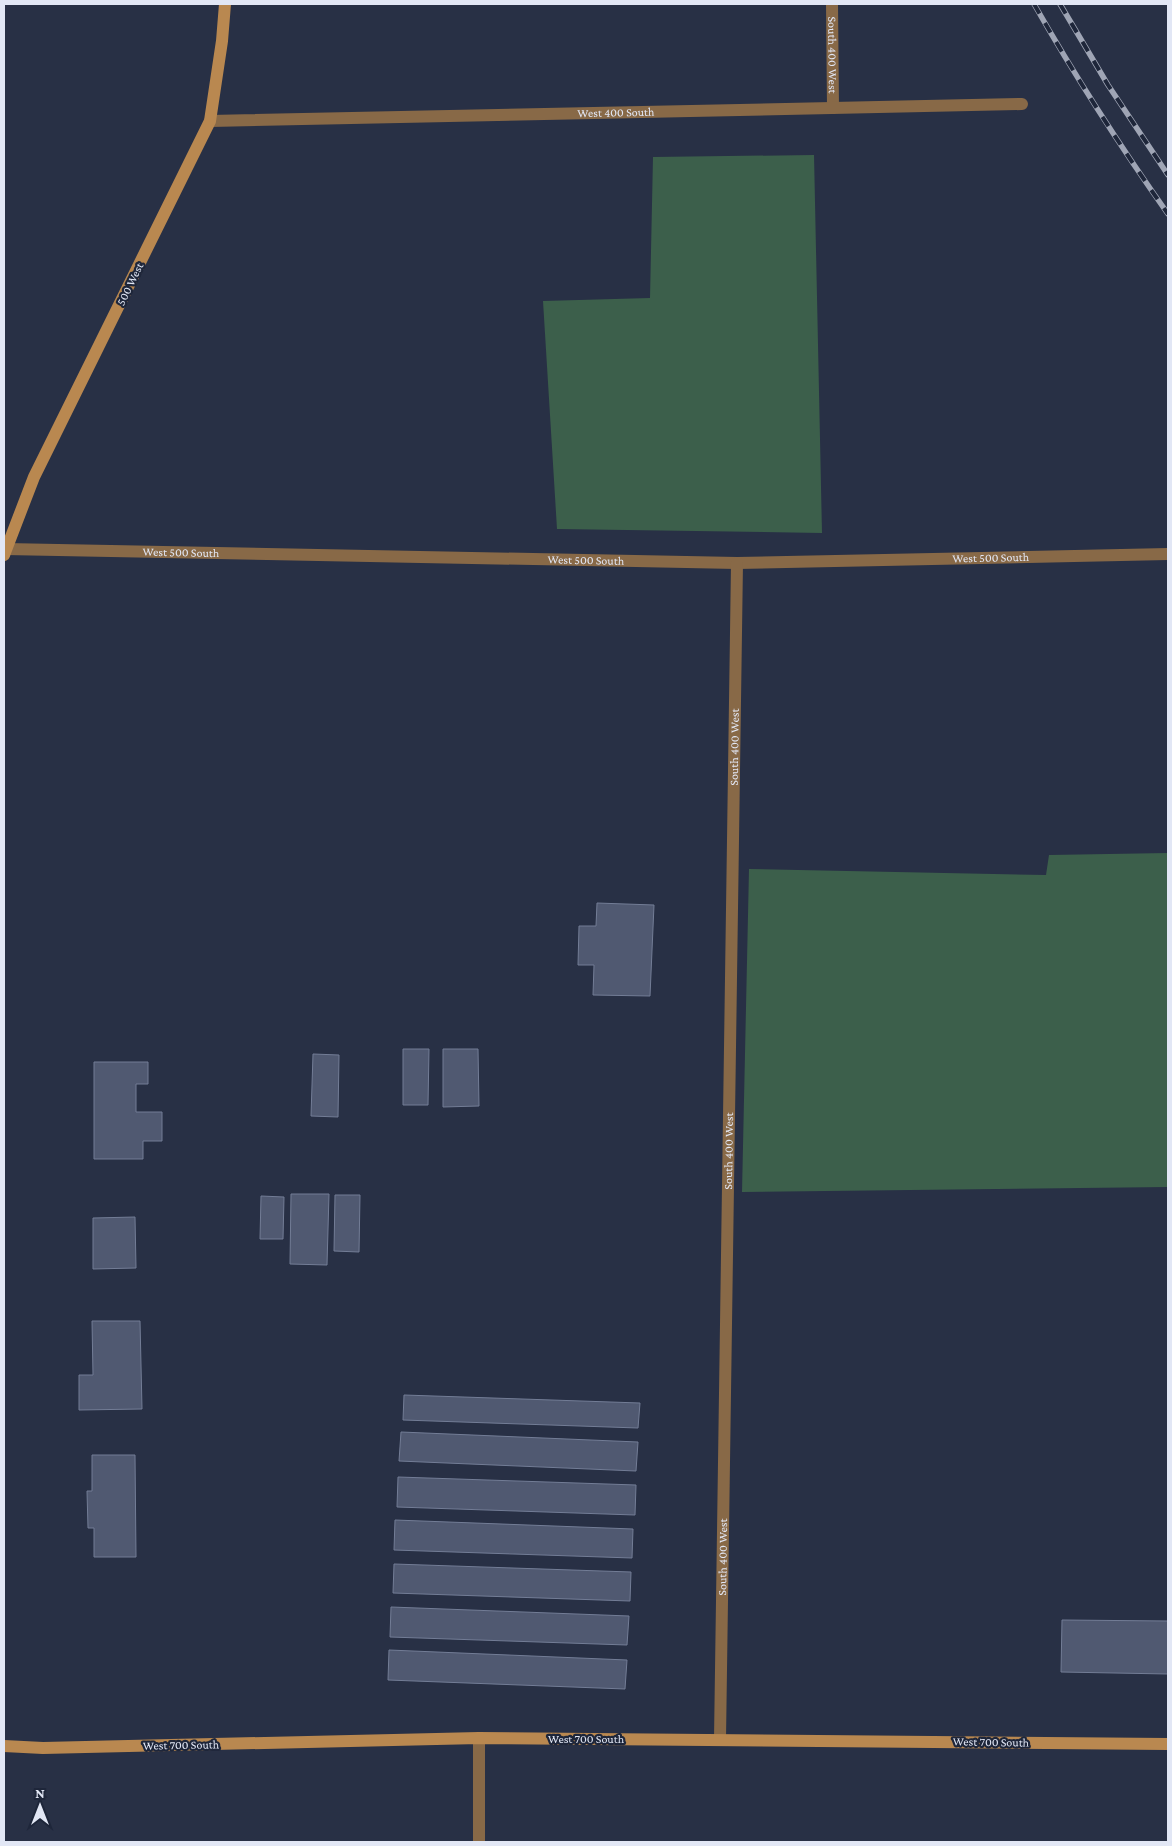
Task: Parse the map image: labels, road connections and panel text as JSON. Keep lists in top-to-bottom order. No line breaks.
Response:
{"streets":{"street":["South 400 West","West 400 South","500 West","West 500 South","West 700 South"]},"crossings":[["South 400 West","West 400 South"],["South 400 West","West 500 South"],["South 400 West","West 700 South"],["West 400 South","500 West"],["500 West","West 500 South"]],"north":"top"}
